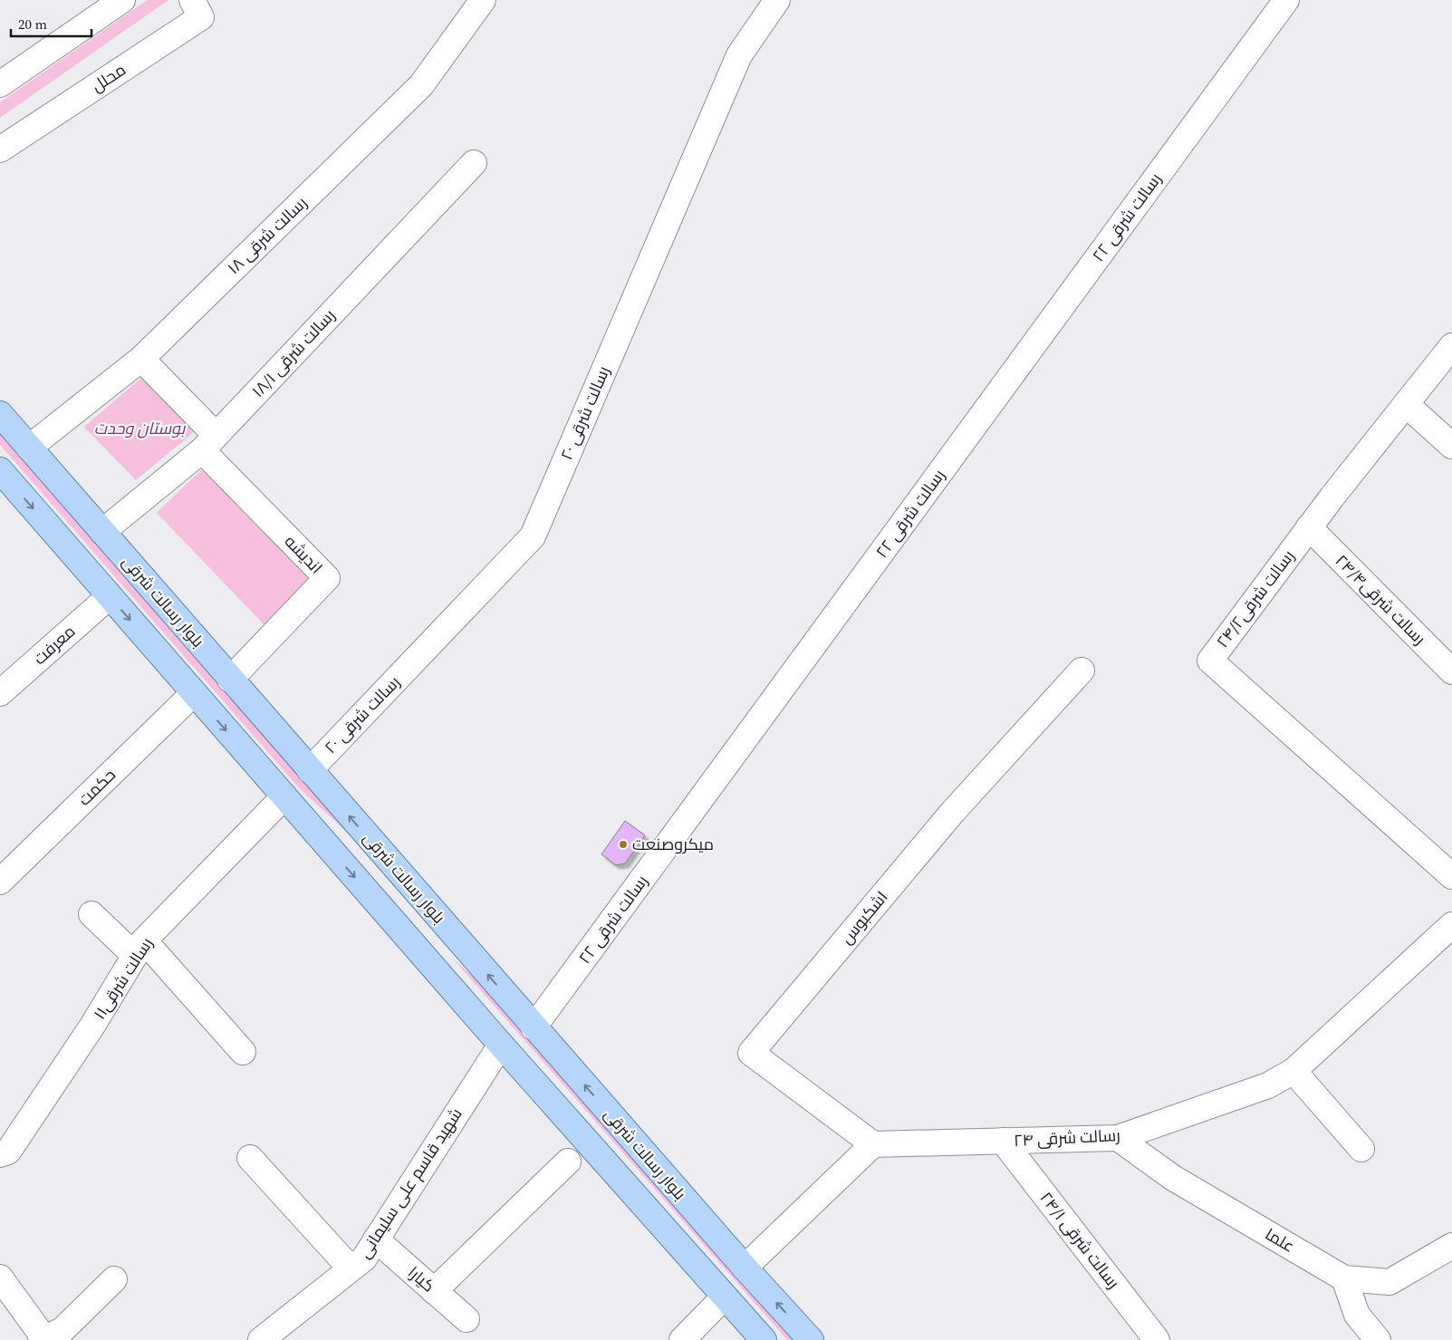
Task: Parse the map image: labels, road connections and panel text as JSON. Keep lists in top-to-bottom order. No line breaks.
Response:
{"streets":{"main road":["بلوار رسالت شرقی"],"street":["محلل","رسالت شرقی ۲۲","رسالت شرقی ۱۸","رسالت شرقی ۱۸/۱","رسالت شرقی ۲۰","اندیشه","رسالت شرقی۲۴/۲","رسالت شرقی۲۴/۴","معرفت","حکمت","اشکبوس","رسالت شرقی۱۱","رسالت شرقی ۲۴","شهید قاسم علی سلیمانی","رسالت شرقی ۲۴/۱","علما","کیارا"]},"crossings":[["رسالت شرقی ۲۲","بلوار رسالت شرقی"],["رسالت شرقی ۱۸","بلوار رسالت شرقی"],["رسالت شرقی ۱۸/۱","اندیشه"],["رسالت شرقی ۱۸/۱","بلوار رسالت شرقی"],["رسالت شرقی ۲۰","بلوار رسالت شرقی"],["اندیشه","بلوار رسالت شرقی"],["رسالت شرقی۲۴/۲","رسالت شرقی۲۴/۴"],["اشکبوس","رسالت شرقی ۲۴"],["رسالت شرقی ۲۴","رسالت شرقی ۲۴/۱"],["رسالت شرقی ۲۴","علما"],["شهید قاسم علی سلیمانی","کیارا"]],"parks":["بوستان وحدت"],"places":["میکروصنعت"],"scale_bar":"20 m"}
